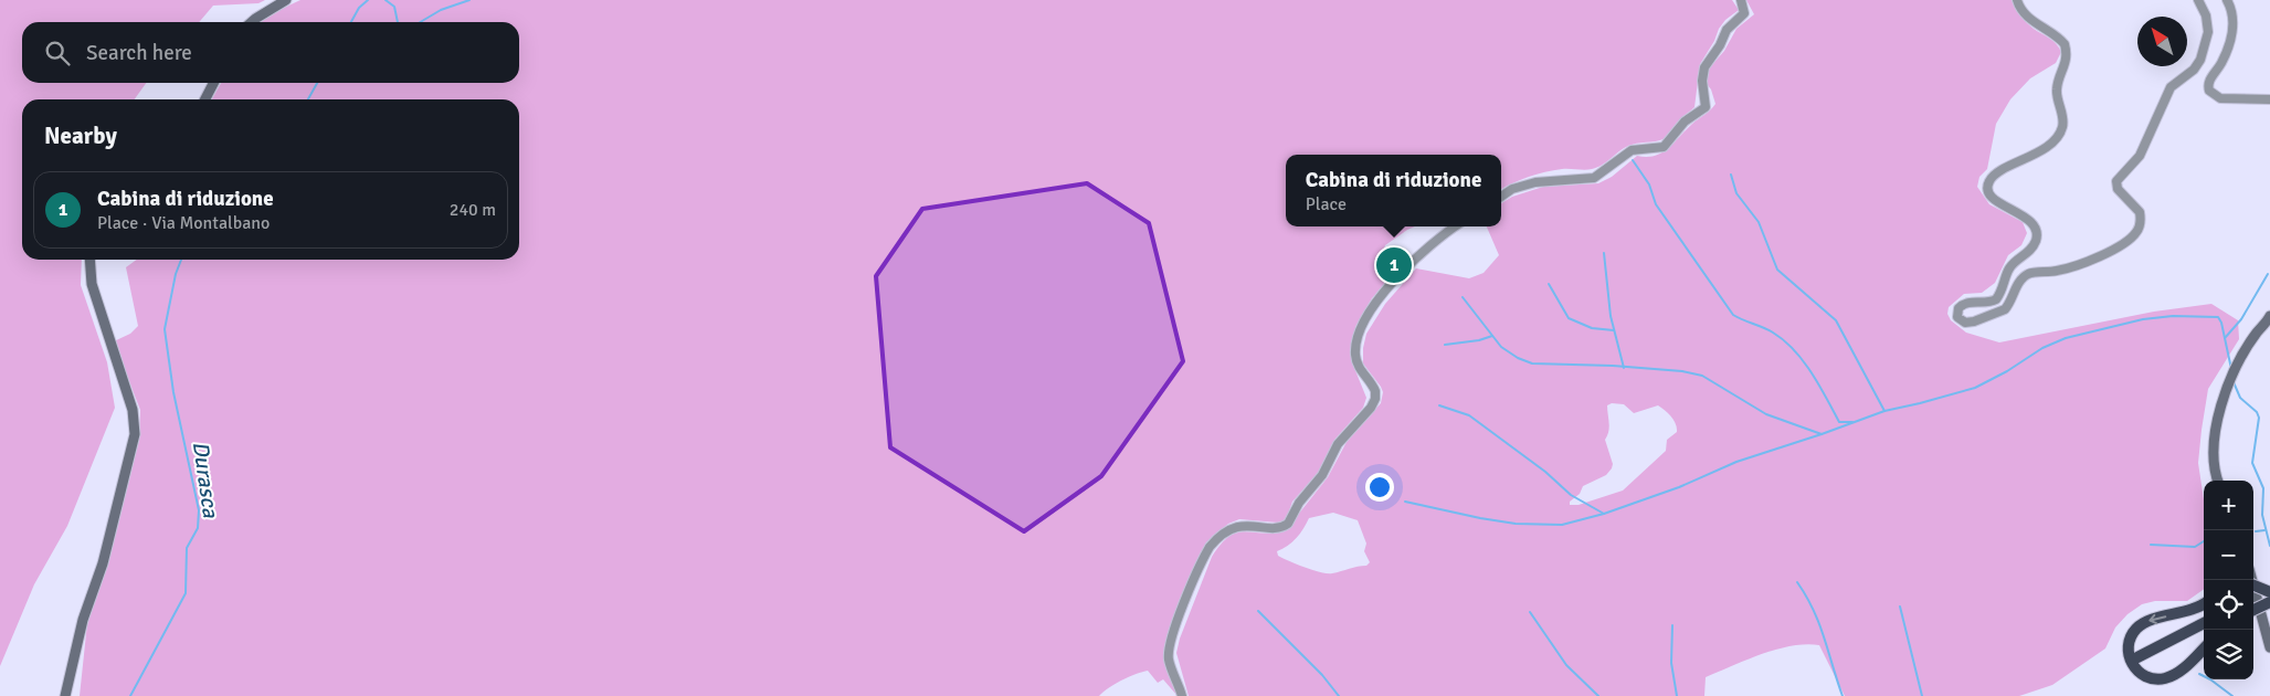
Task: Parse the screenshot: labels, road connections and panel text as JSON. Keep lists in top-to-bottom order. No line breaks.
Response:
{"water":["Durasca"],"north":"top left","page":{"search":"Search here","heading":"Nearby","popup":["Cabina di riduzione","Place"],"list":[{"mark":"1","name":"Cabina di riduzione","note":"Place · Via Montalbano","value":"240 m"}],"pins":"1","map_buttons":["+","−"]}}
